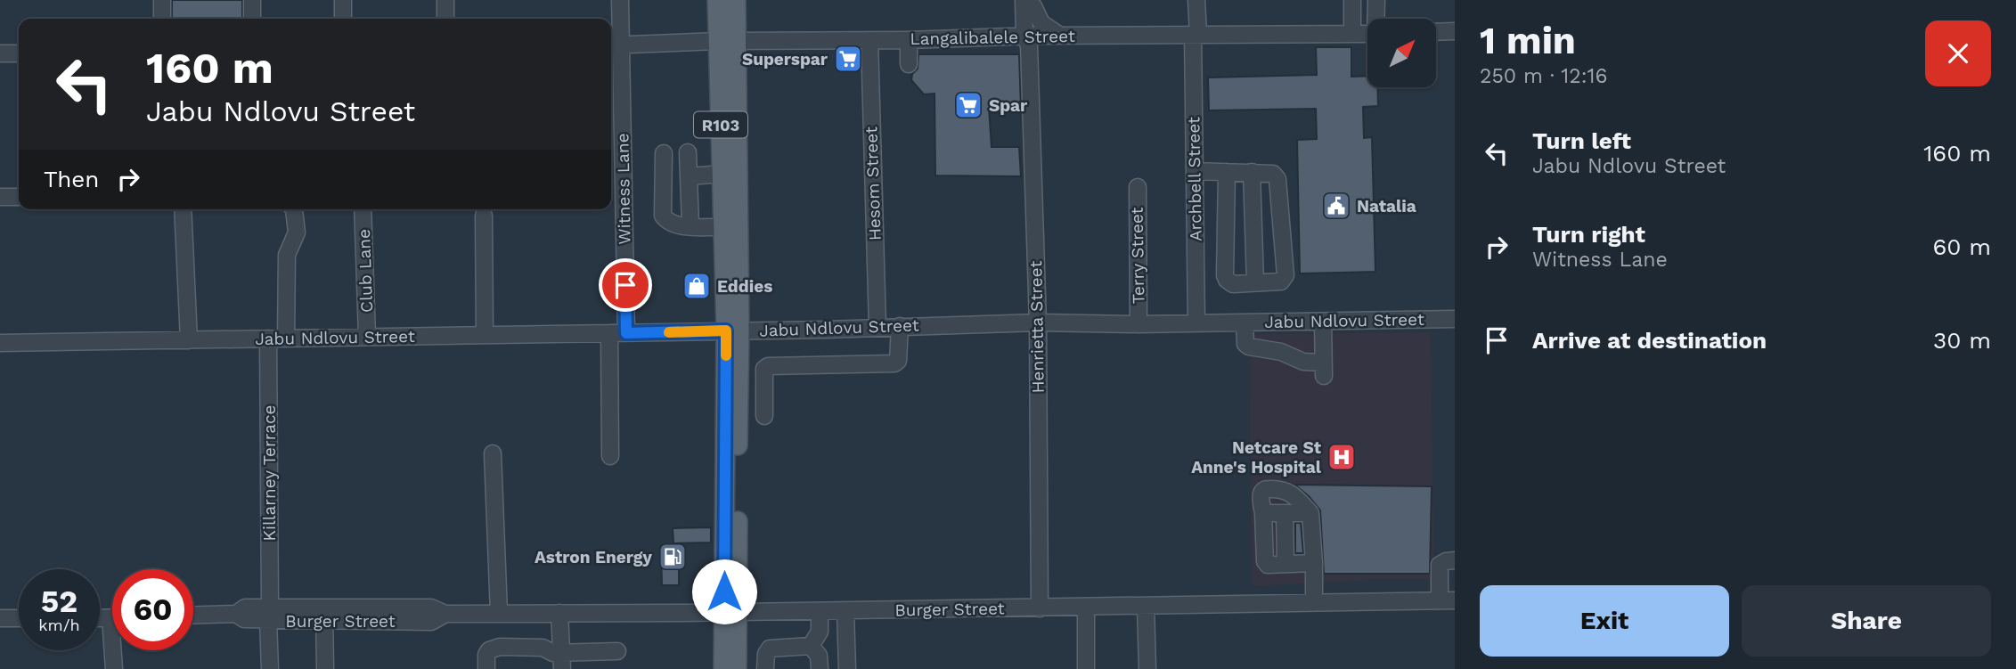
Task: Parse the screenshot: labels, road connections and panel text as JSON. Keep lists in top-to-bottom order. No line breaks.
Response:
{"streets":{"main road":["R103"],"street":["Langalibalele Street","Archbell Street","Hesom Street","Witness Lane","Terry Street","Club Lane","Jabu Ndlovu Street","Henrietta Street","Killarney Terrace","Burger Street"]},"crossings":[["Langalibalele Street","R103"],["Langalibalele Street","Archbell Street"],["Langalibalele Street","Hesom Street"],["Langalibalele Street","Witness Lane"],["Langalibalele Street","Henrietta Street"],["R103","Jabu Ndlovu Street"],["R103","Burger Street"],["Archbell Street","Jabu Ndlovu Street"],["Hesom Street","Jabu Ndlovu Street"],["Witness Lane","Jabu Ndlovu Street"],["Terry Street","Jabu Ndlovu Street"],["Club Lane","Jabu Ndlovu Street"],["Jabu Ndlovu Street","Henrietta Street"],["Jabu Ndlovu Street","Killarney Terrace"],["Henrietta Street","Burger Street"],["Killarney Terrace","Burger Street"]],"places":{"supermarket":["Superspar","Spar"],"public building":["Natalia"],"shop":["Eddies"],"hospital":["Netcare St Anne's Hospital"],"fuel station":["Astron Energy"]},"north":"top right","page":{"heading":["1 min","250 m · 12:16"],"turn":["160 m","Jabu Ndlovu Street"],"list":[{"name":"Turn left","note":"Jabu Ndlovu Street","value":"160 m"},{"name":"Turn right","note":"Witness Lane","value":"60 m"},{"name":"Arrive at destination","value":"30 m"}],"then":"Then","speed":"52 km/h","limit":"60","buttons":["Exit","Share"]}}
